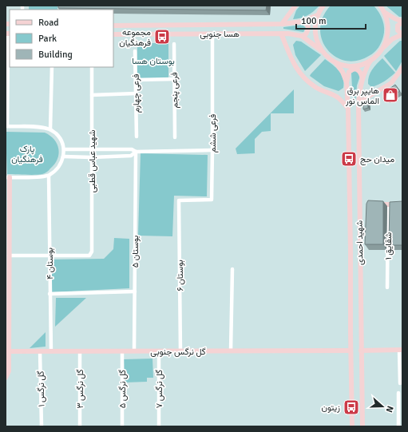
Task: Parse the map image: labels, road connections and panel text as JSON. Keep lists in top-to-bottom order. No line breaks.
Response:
{"streets":{"main road":["هسا جنوبی","شهید احمدی","گل نرگس جنوبی"],"street":["فرعی پنجم","فرعی چهارم","فرعی ششم","شهید عباس قطبی","شقایق ۱","بوستان ۵","بوستان ۴","بوستان ۶","گل نرگس ۱","گل نرگس ۳","گل نرگس ۵","گل نرگس ۷"]},"crossings":[["هسا جنوبی","فرعی ششم"],["فرعی ششم","بوستان ۶"],["شهید عباس قطبی","بوستان ۴"],["شهید احمدی","گل نرگس جنوبی"],["بوستان ۵","گل نرگس جنوبی"],["بوستان ۴","گل نرگس جنوبی"],["بوستان ۶","گل نرگس جنوبی"],["گل نرگس جنوبی","گل نرگس ۱"],["گل نرگس جنوبی","گل نرگس ۳"],["گل نرگس جنوبی","گل نرگس ۵"],["گل نرگس جنوبی","گل نرگس ۷"]],"parks":["بوستان هسا","پارک فرهنگیان"],"places":{"bus stop":["مجموعه فرهنگیان","میدان حج","زیتون"],"shop":["هایپر برق الماس نور"]},"legend":["Road","Park","Building"],"scale_bar":"100 m","north":"right"}
